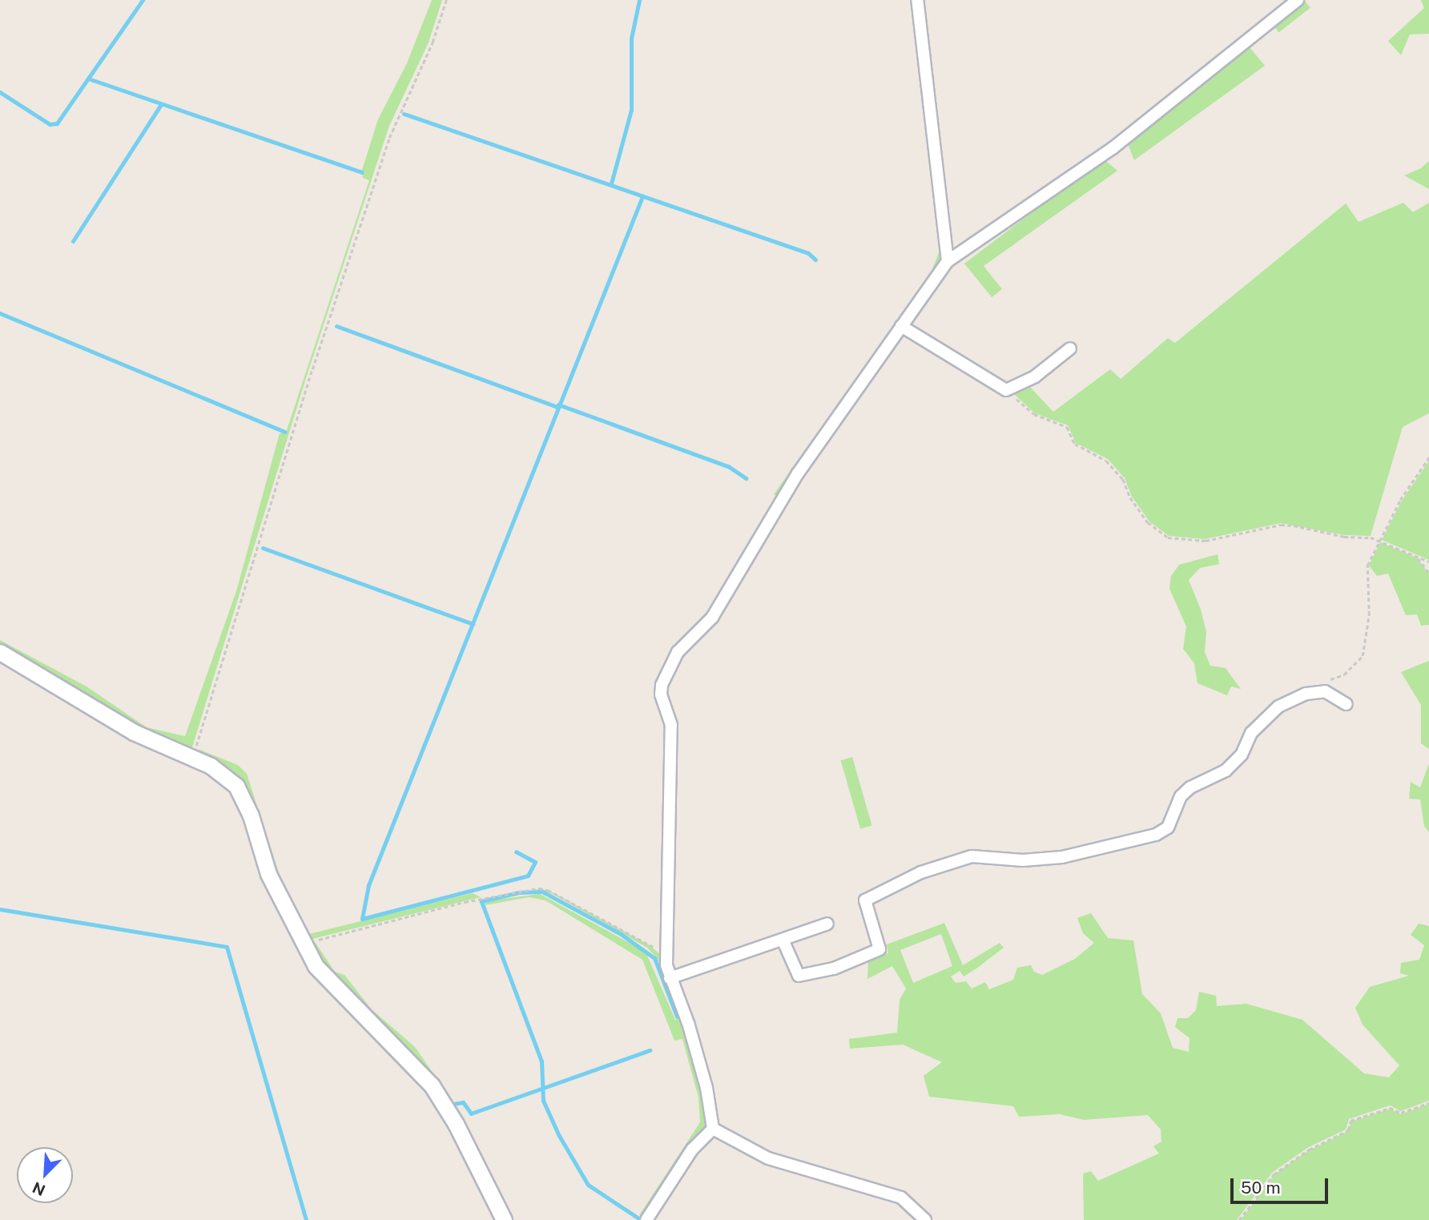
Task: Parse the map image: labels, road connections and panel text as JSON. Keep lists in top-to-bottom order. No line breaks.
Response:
{"scale_bar":"50 m","north":"bottom left"}
